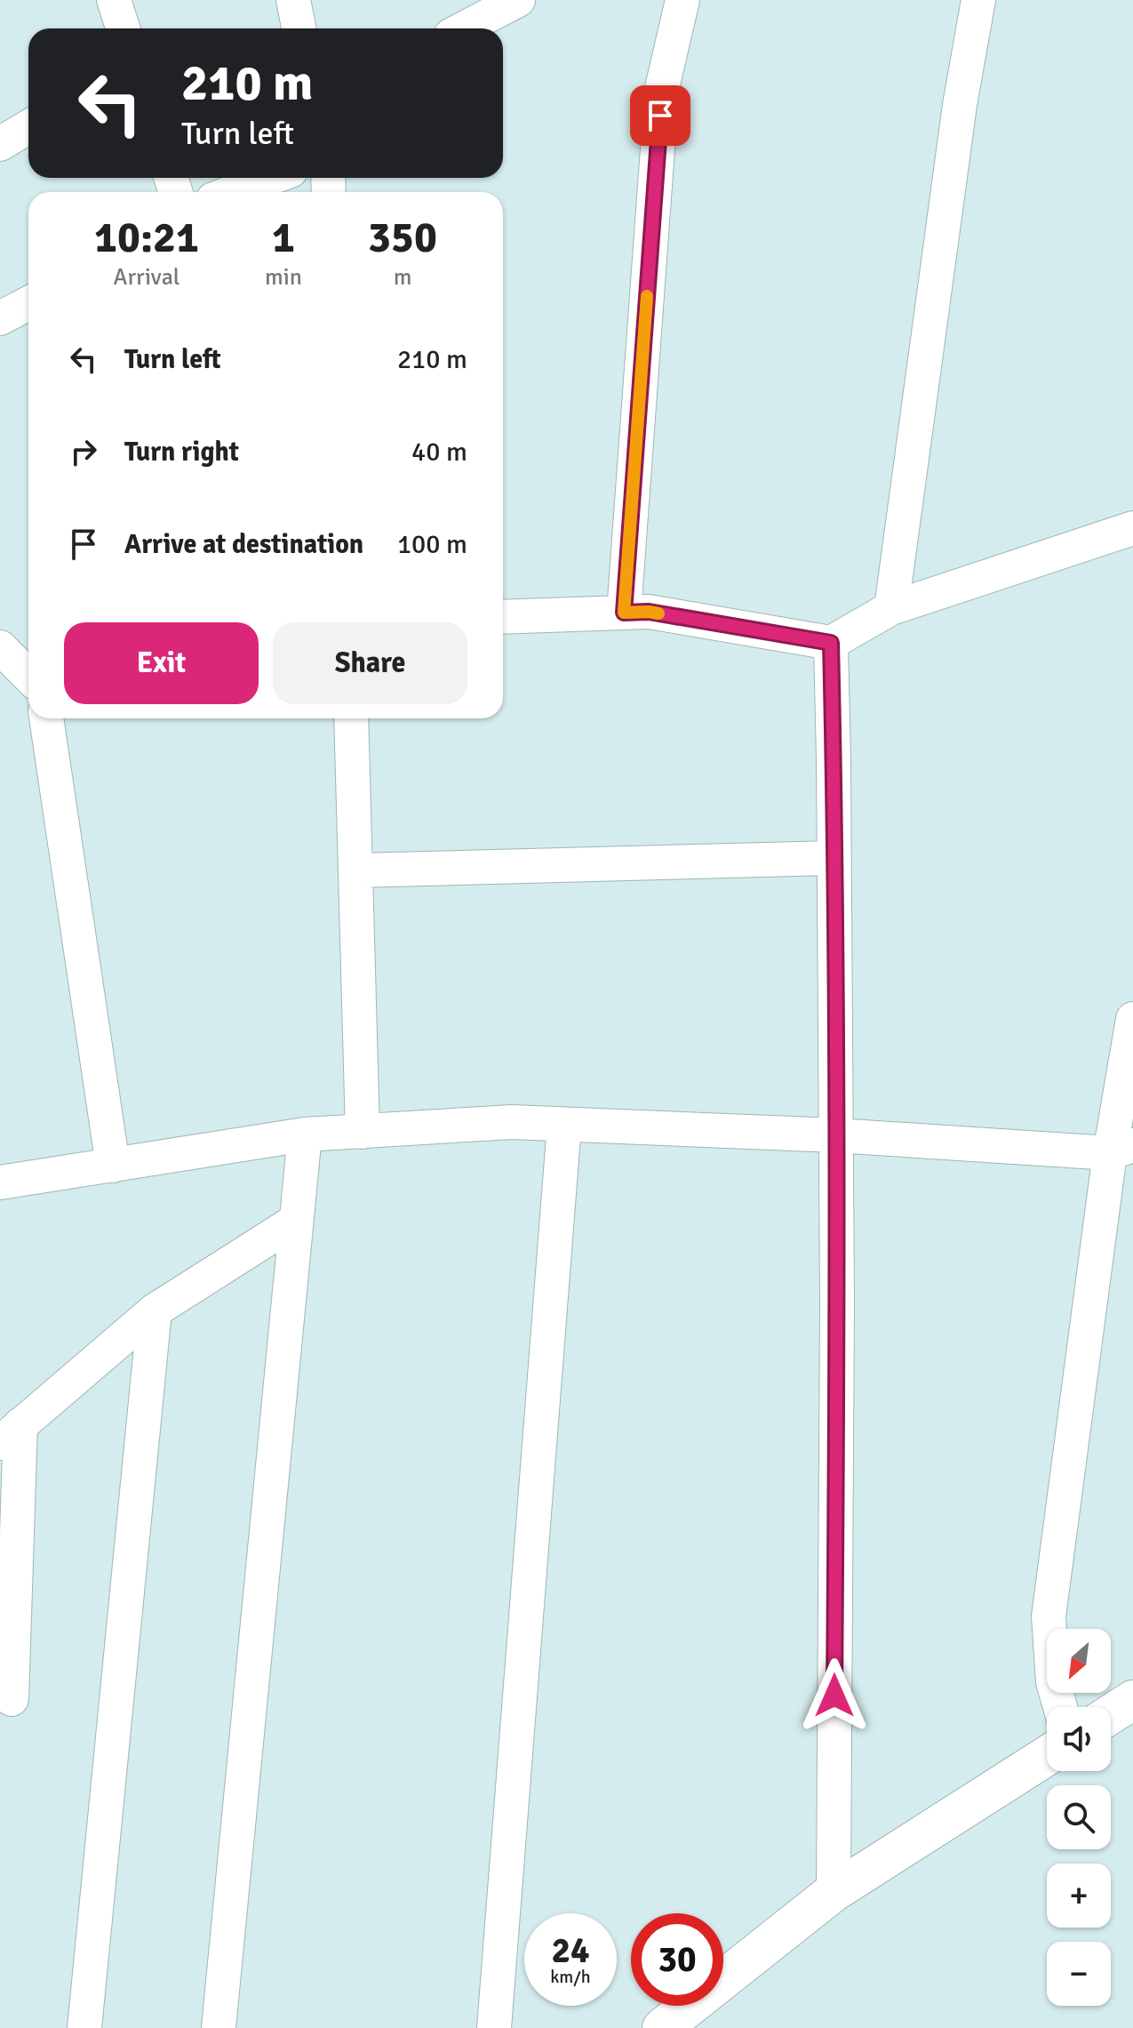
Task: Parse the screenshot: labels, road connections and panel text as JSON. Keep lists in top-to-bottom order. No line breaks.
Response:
{"north":"bottom left","page":{"turn":["210 m","Turn left"],"eta":["10:21","Arrival","1","min","350","m"],"list":[{"name":"Turn left","value":"210 m"},{"name":"Turn right","value":"40 m"},{"name":"Arrive at destination","value":"100 m"}],"buttons":["Exit","Share"],"map_buttons":["+","−"],"speed":"24 km/h","limit":"30"}}
